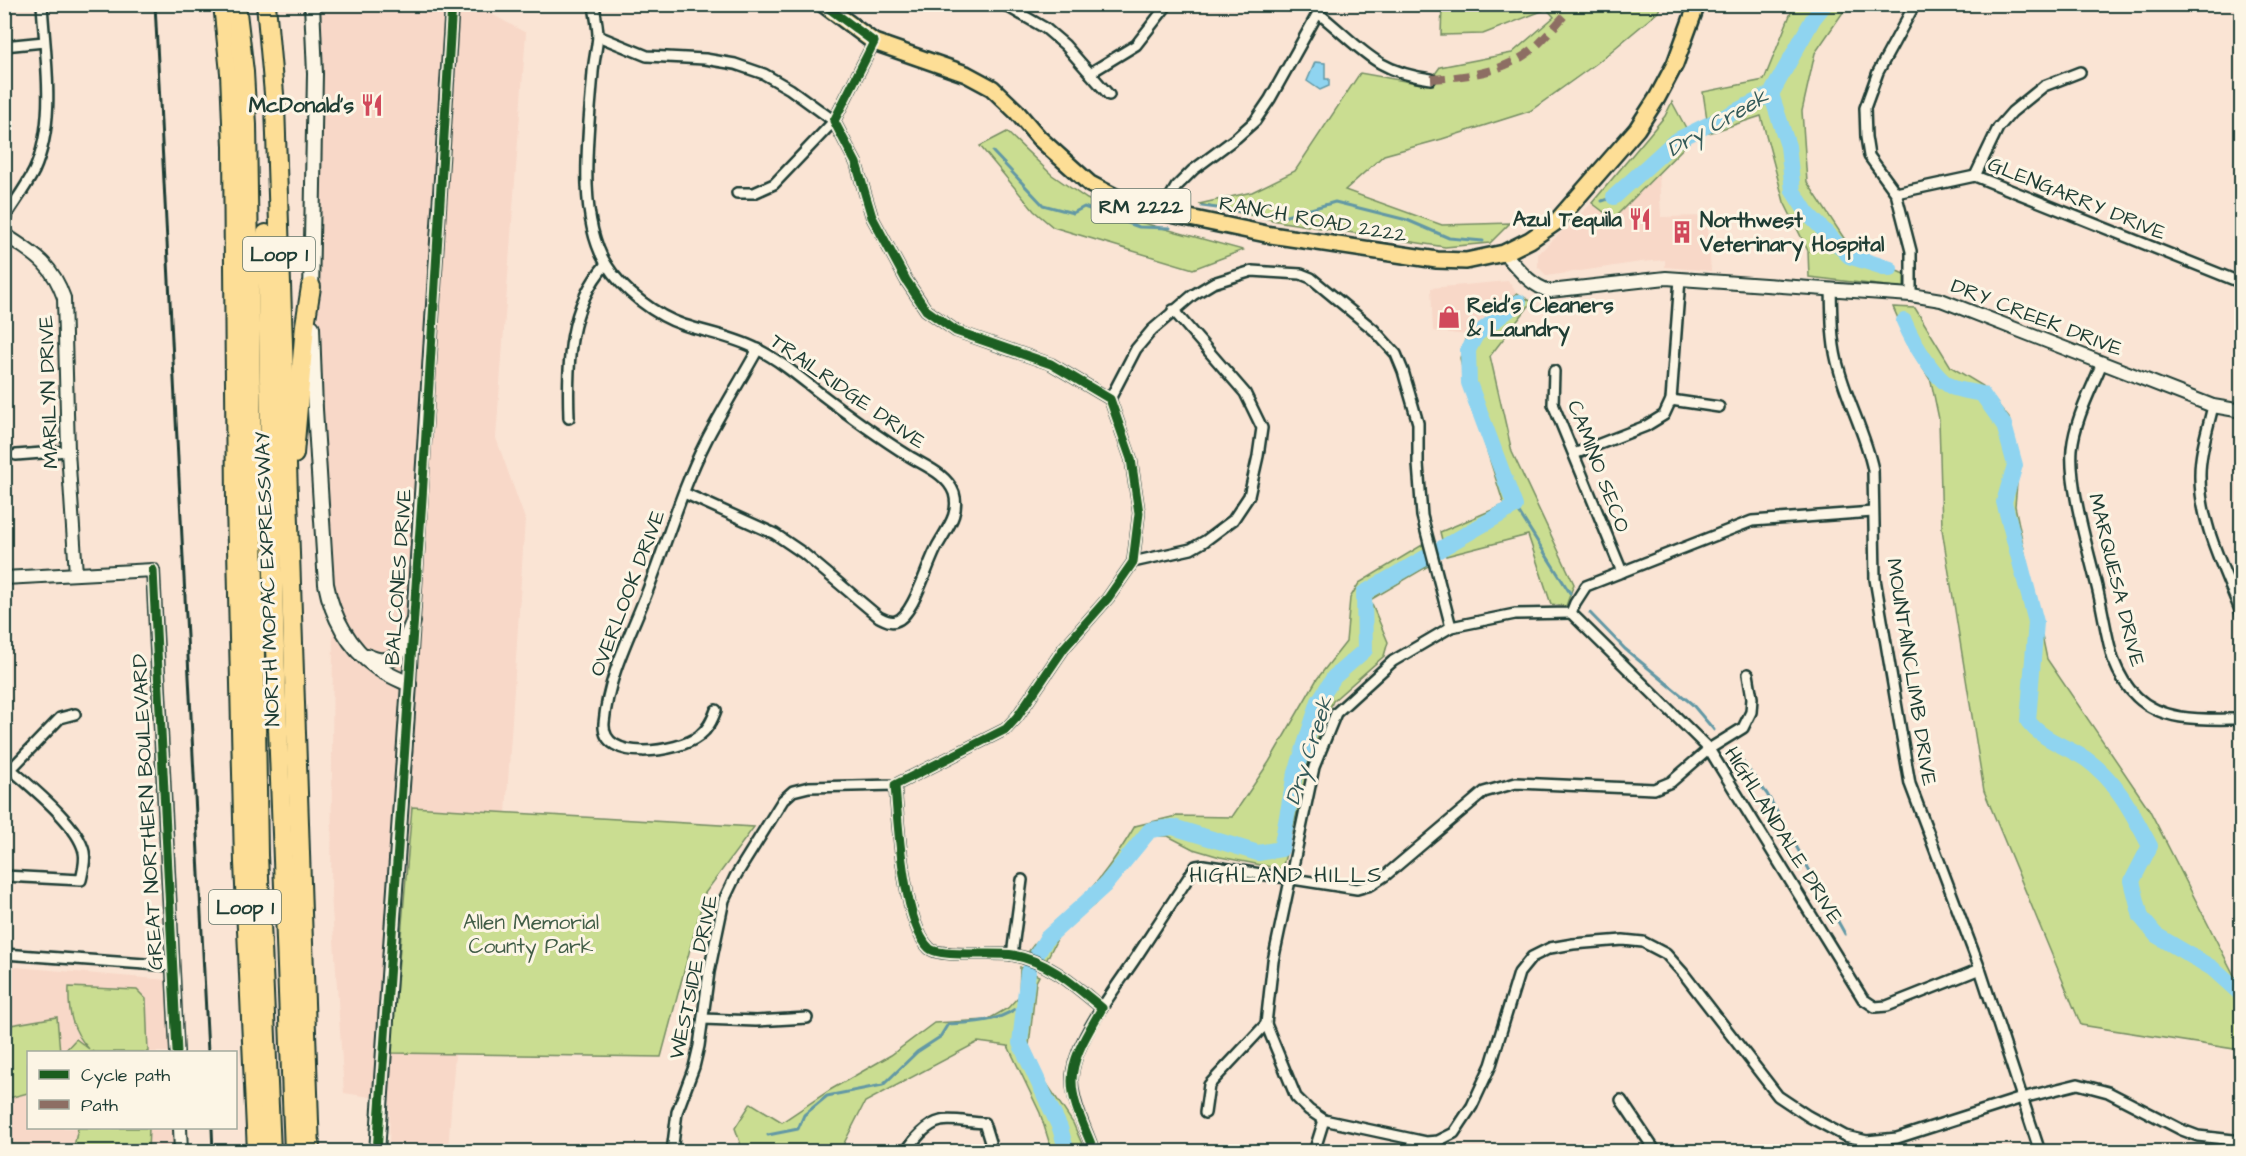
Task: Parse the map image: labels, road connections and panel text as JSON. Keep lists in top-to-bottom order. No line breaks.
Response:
{"streets":{"highway":["Loop 1","NORTH MOPAC EXPRESSWAY"],"main road":["RM 2222","RANCH ROAD 2222","BALCONES DRIVE"],"street":["GLENGARRY DRIVE","DRY CREEK DRIVE","TRAILRIDGE DRIVE","MARILYN DRIVE","CAMINO SECO","MARQUESA DRIVE","OVERLOOK DRIVE","MOUNTAINCLIMB DRIVE","GREAT NORTHERN BOULEVARD","HIGHLANDALE DRIVE","WESTSIDE DRIVE"]},"crossings":[["RANCH ROAD 2222","DRY CREEK DRIVE"],["DRY CREEK DRIVE","MARQUESA DRIVE"],["DRY CREEK DRIVE","MOUNTAINCLIMB DRIVE"],["TRAILRIDGE DRIVE","OVERLOOK DRIVE"],["MARILYN DRIVE","GREAT NORTHERN BOULEVARD"],["MOUNTAINCLIMB DRIVE","HIGHLANDALE DRIVE"]],"districts":["HIGHLAND HILLS"],"water":["Dry Creek"],"parks":["Allen Memorial County Park"],"places":{"restaurant":["McDonald's","Azul Tequila"],"building":["Northwest Veterinary Hospital"],"shop":["Reid's Cleaners & Laundry"]},"legend":["Cycle path","Path"]}
